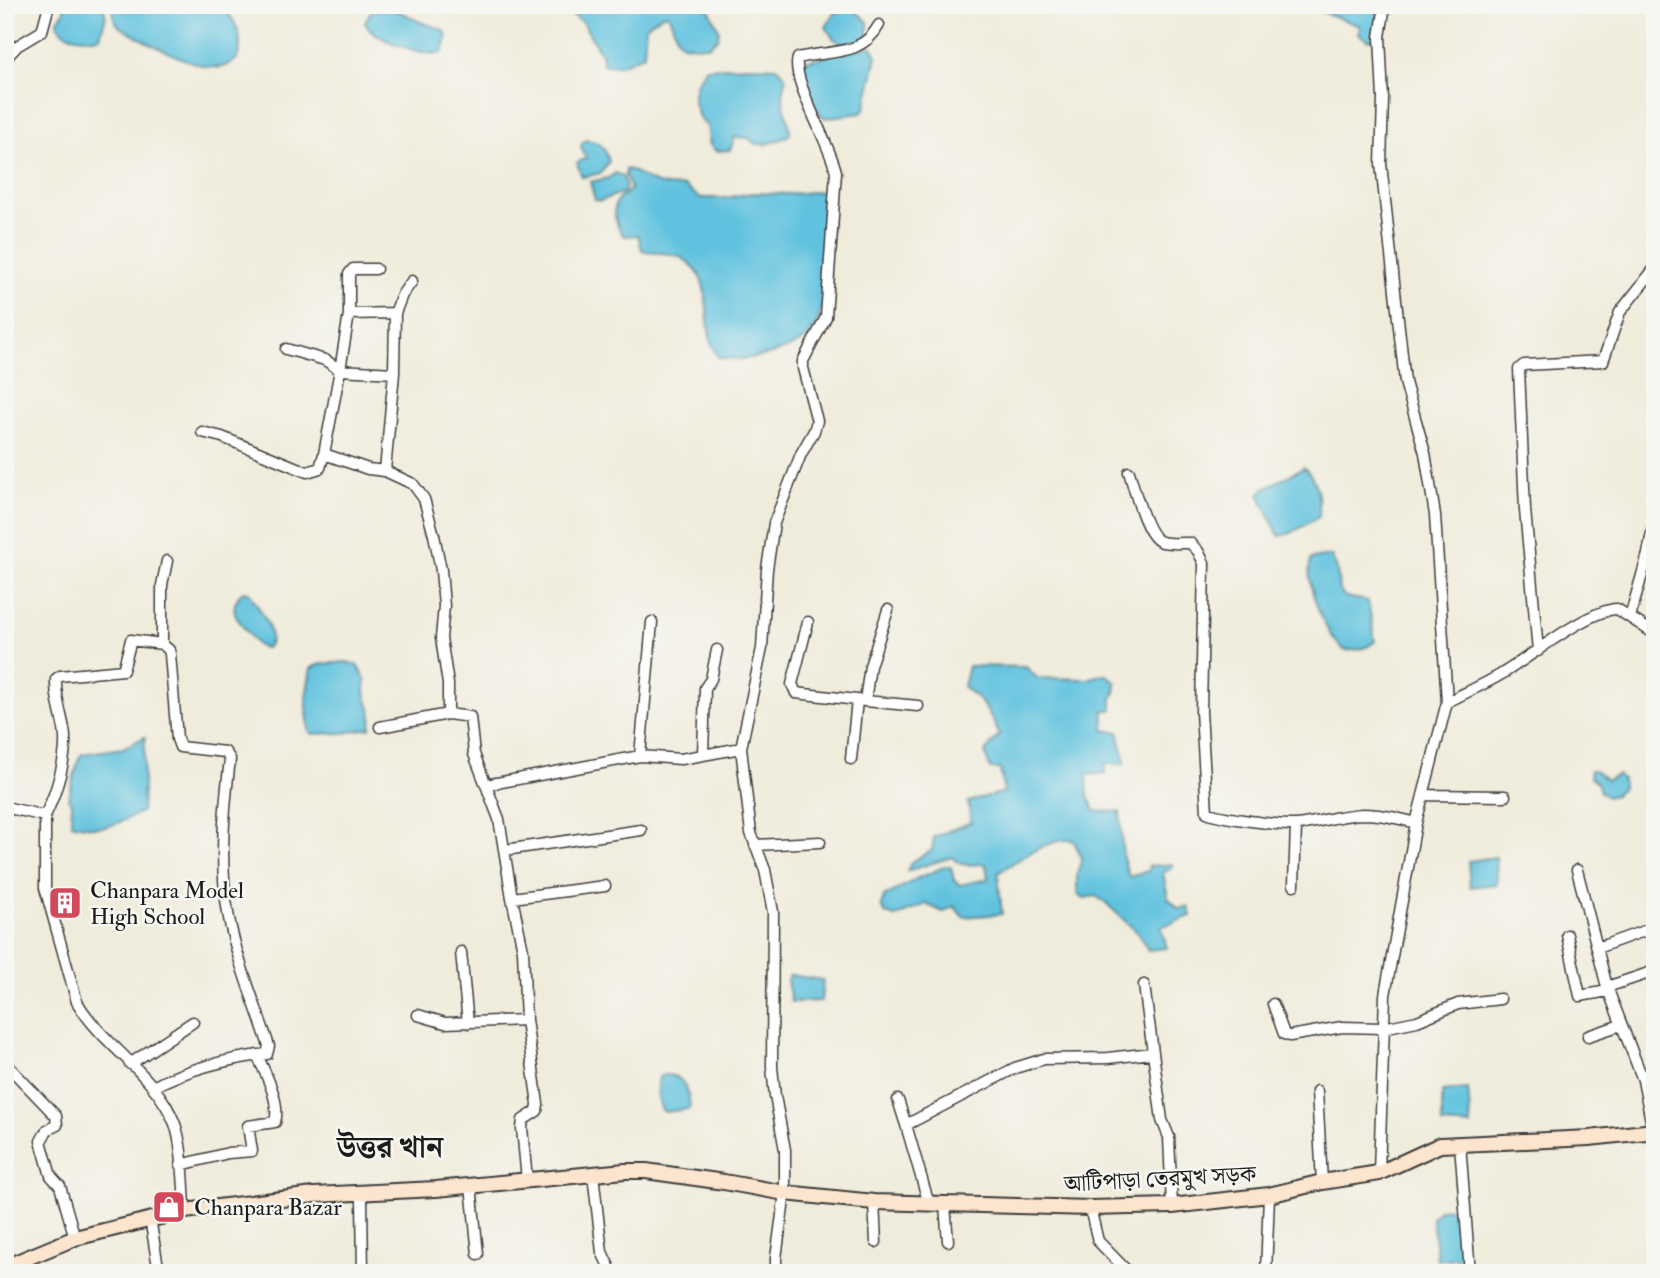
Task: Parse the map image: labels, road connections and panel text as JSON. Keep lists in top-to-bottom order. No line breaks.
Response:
{"streets":{"main road":["আটিপাড়া তেরমুখ সড়ক"]},"districts":["উত্তর খান"],"places":{"building":["Chanpara Model High School"],"shop":["Chanpara Bazar"]}}
